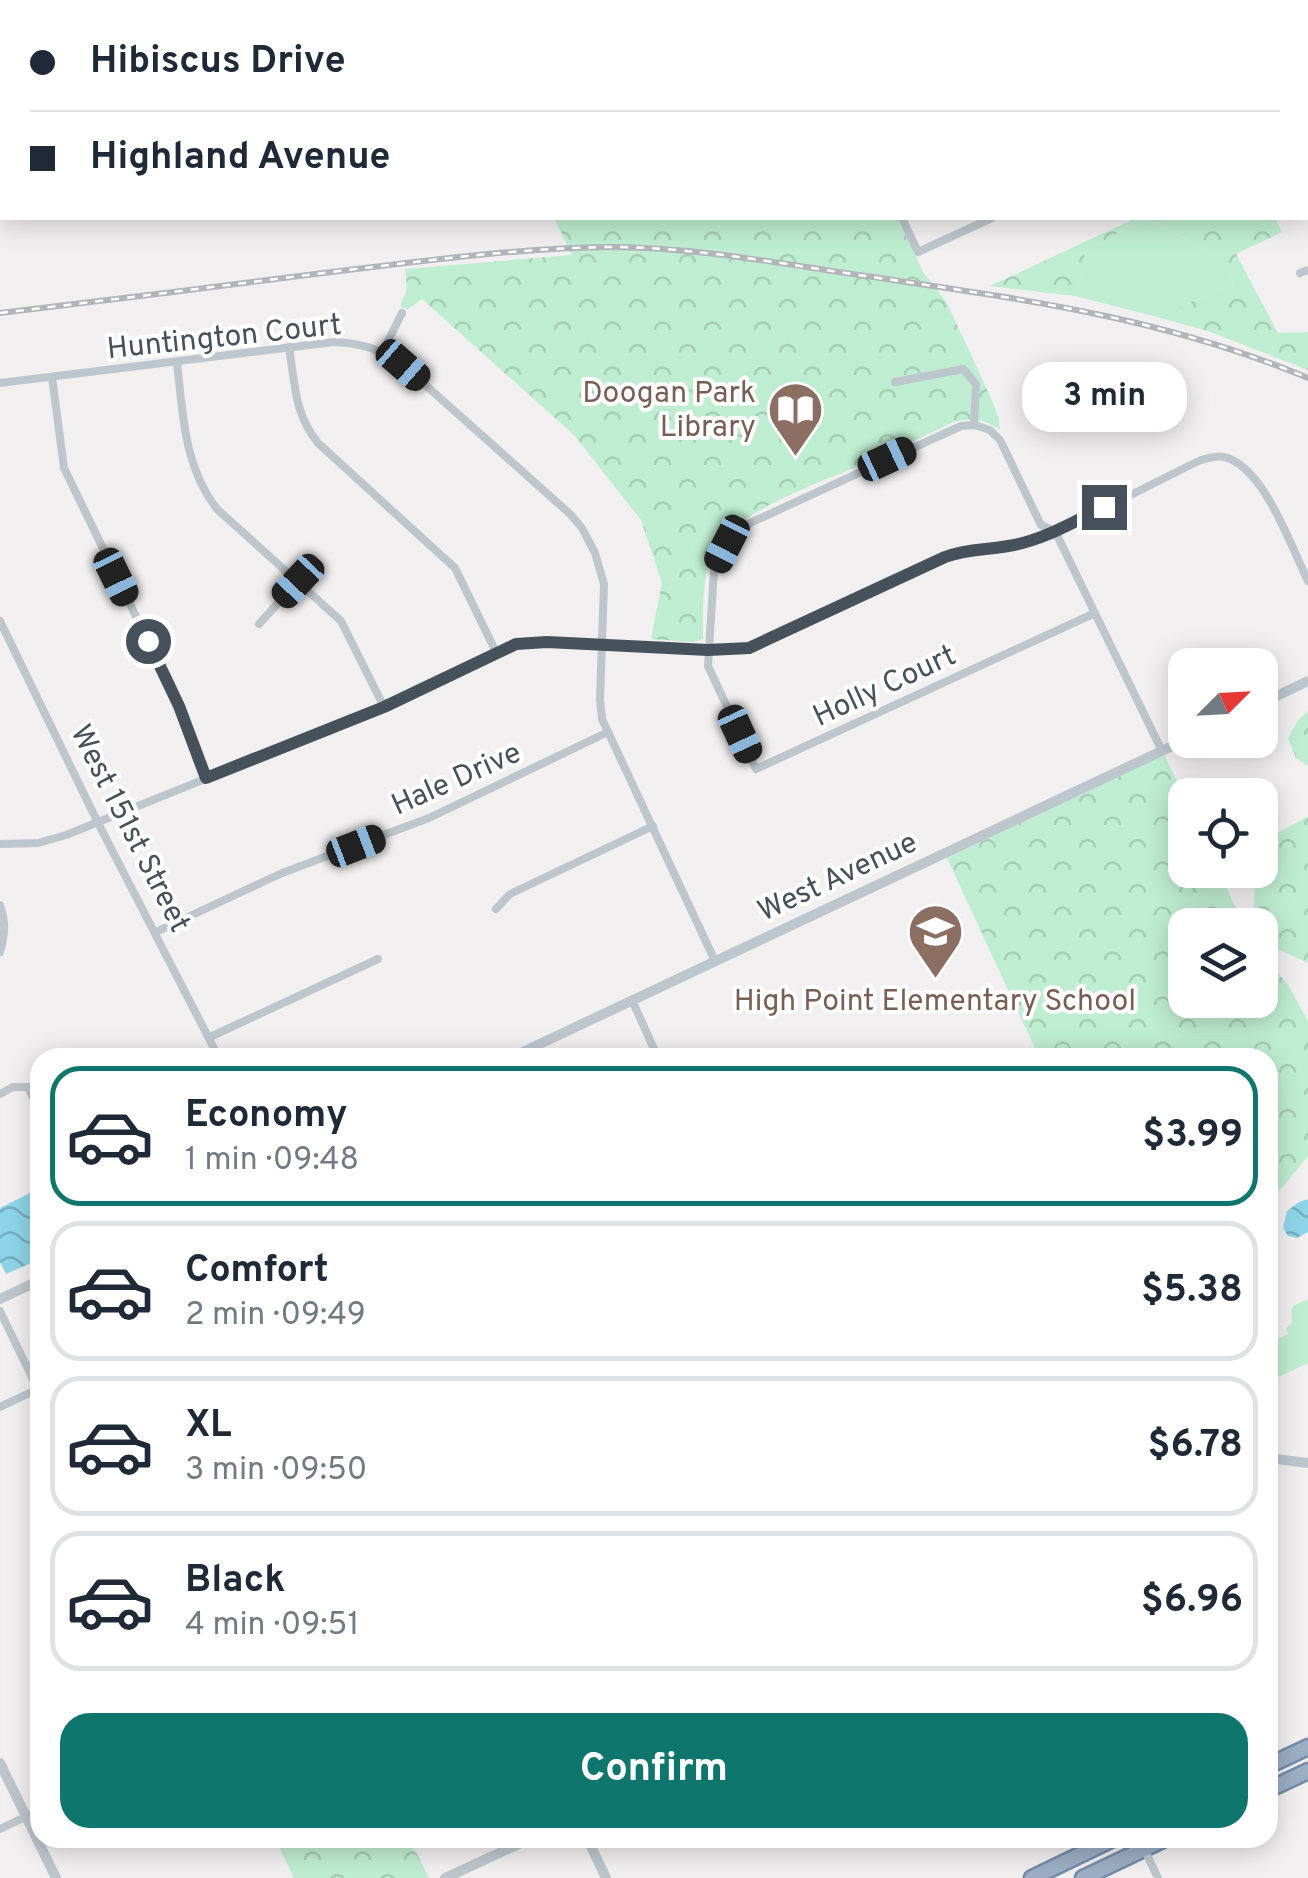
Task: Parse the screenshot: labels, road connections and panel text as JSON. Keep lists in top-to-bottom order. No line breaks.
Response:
{"streets":{"street":["Huntington Court","Holly Court","Hale Drive","West 151st Street","West Avenue"]},"crossings":[["Huntington Court","Hale Drive"],["Huntington Court","West Avenue"],["Hale Drive","West 151st Street"]],"places":{"library":["Doogan Park Library"],"school or university":["High Point Elementary School"]},"north":"top right","page":{"banner":["Hibiscus Drive","Highland Avenue"],"bubble":"3 min","list":[{"name":"Economy","note":"1 min · 09:48","value":"$3.99"},{"name":"Comfort","note":"2 min · 09:49","value":"$5.38"},{"name":"XL","note":"3 min · 09:50","value":"$6.78"},{"name":"Black","note":"4 min · 09:51","value":"$6.96"}],"buttons":"Confirm"}}
